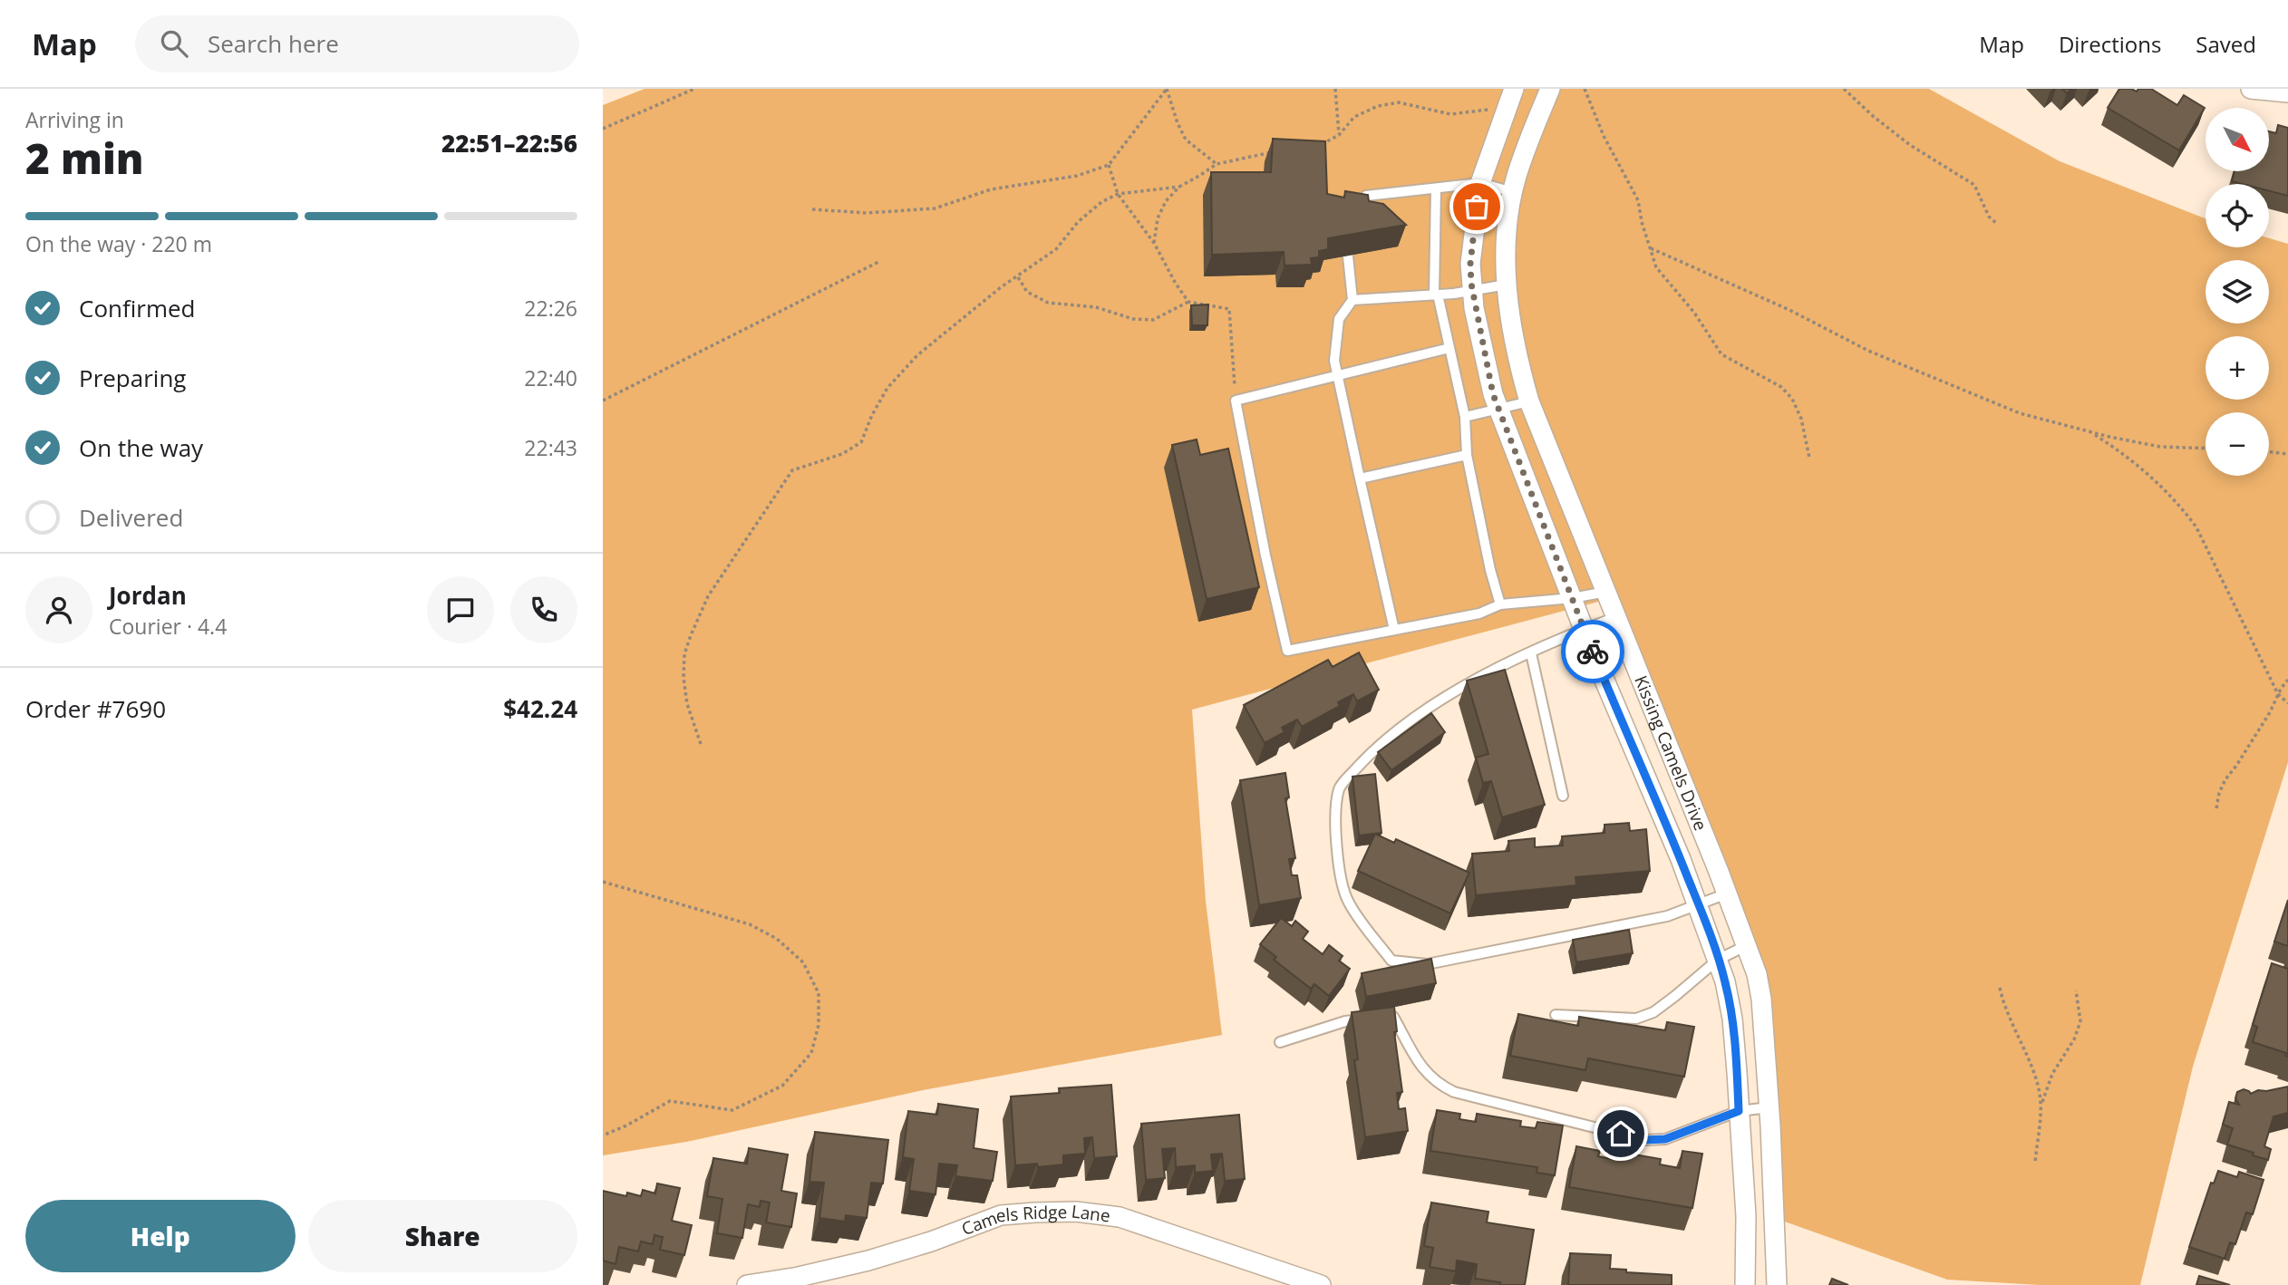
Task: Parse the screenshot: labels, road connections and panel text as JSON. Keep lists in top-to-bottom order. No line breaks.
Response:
{"streets":{"street":["Kissing Camels Drive","Camels Ridge Lane"]},"north":"bottom right","page":{"header":"Map","search":"Search here","nav":["Map","Directions","Saved"],"heading":["2 min","Arriving in","22:51–22:56"],"panel":["Jordan","Courier · 4.4","Order #7690","$42.24"],"map_buttons":["+","−"],"bar":"On the way · 220 m","list":[["Confirmed","22:26"],["Preparing","22:40"],["On the way","22:43"],"Delivered"],"buttons":["Help","Share"]}}
